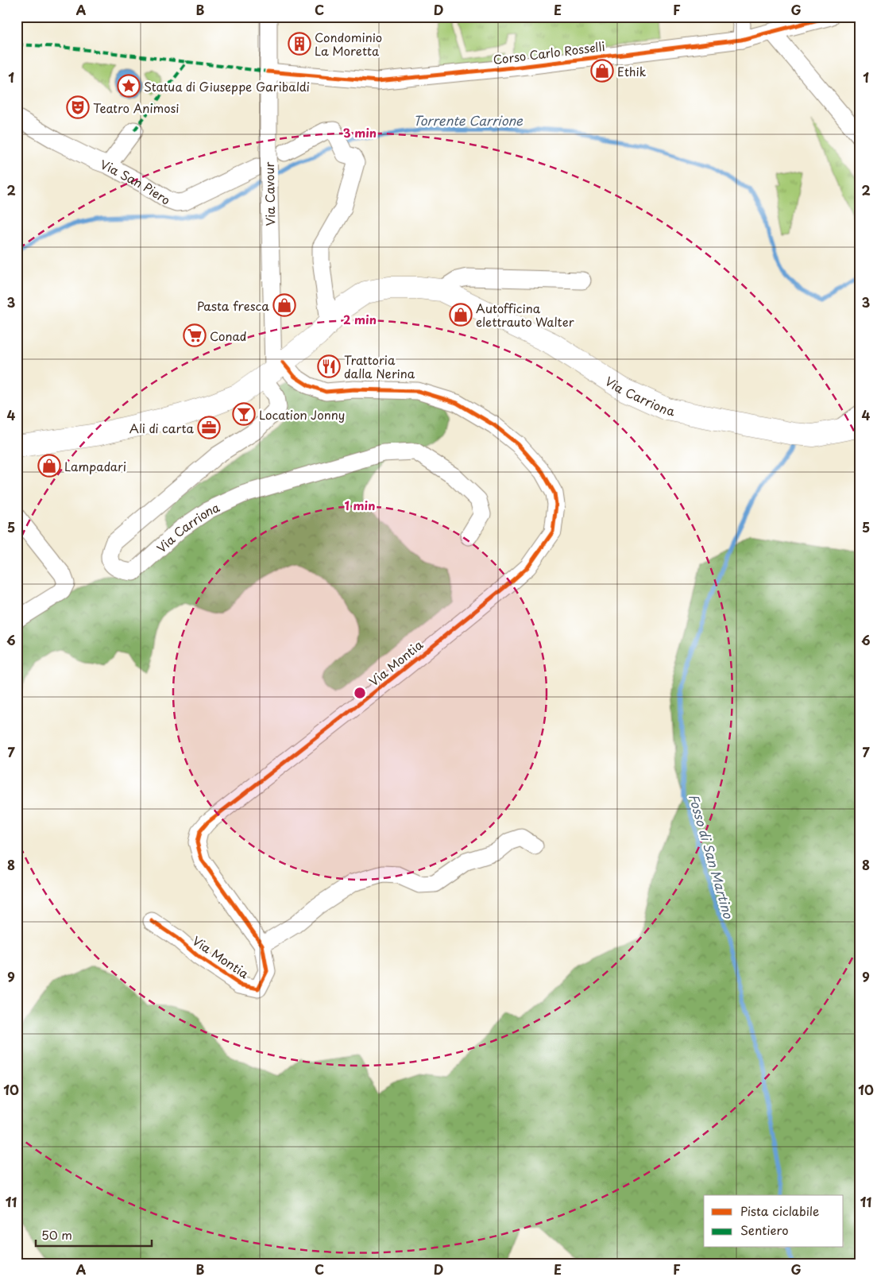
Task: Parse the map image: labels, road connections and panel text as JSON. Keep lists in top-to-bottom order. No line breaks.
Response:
{"streets":{"main road":["Via Carriona"],"street":["Corso Carlo Rosselli","Via San Piero","Via Cavour","Via Montia"]},"crossings":[["Corso Carlo Rosselli","Via Cavour"],["Via Cavour","Via Carriona"],["Via Cavour","Via Montia"],["Via Carriona","Via Montia"]],"water":["Torrente Carrione","Fosso di San Martino"],"places":{"building":["Condominio La Moretta"],"shop":["Ethik","Pasta fresca","Autofficina elettrauto Walter","Lampadari"],"place":["Statua di Giuseppe Garibaldi"],"theatre":["Teatro Animosi"],"supermarket":["Conad"],"restaurant":["Trattoria dalla Nerina"],"bar":["Location Jonny"],"office":["Ali di carta"]},"legend":["Pista ciclabile","Sentiero"],"scale_bar":"50 m","grid":{"columns":["A","B","C","D","E","F","G"],"rows":["1","2","3","4","5","6","7","8","9","10","11"]},"rings":["3 min","2 min","1 min"]}
